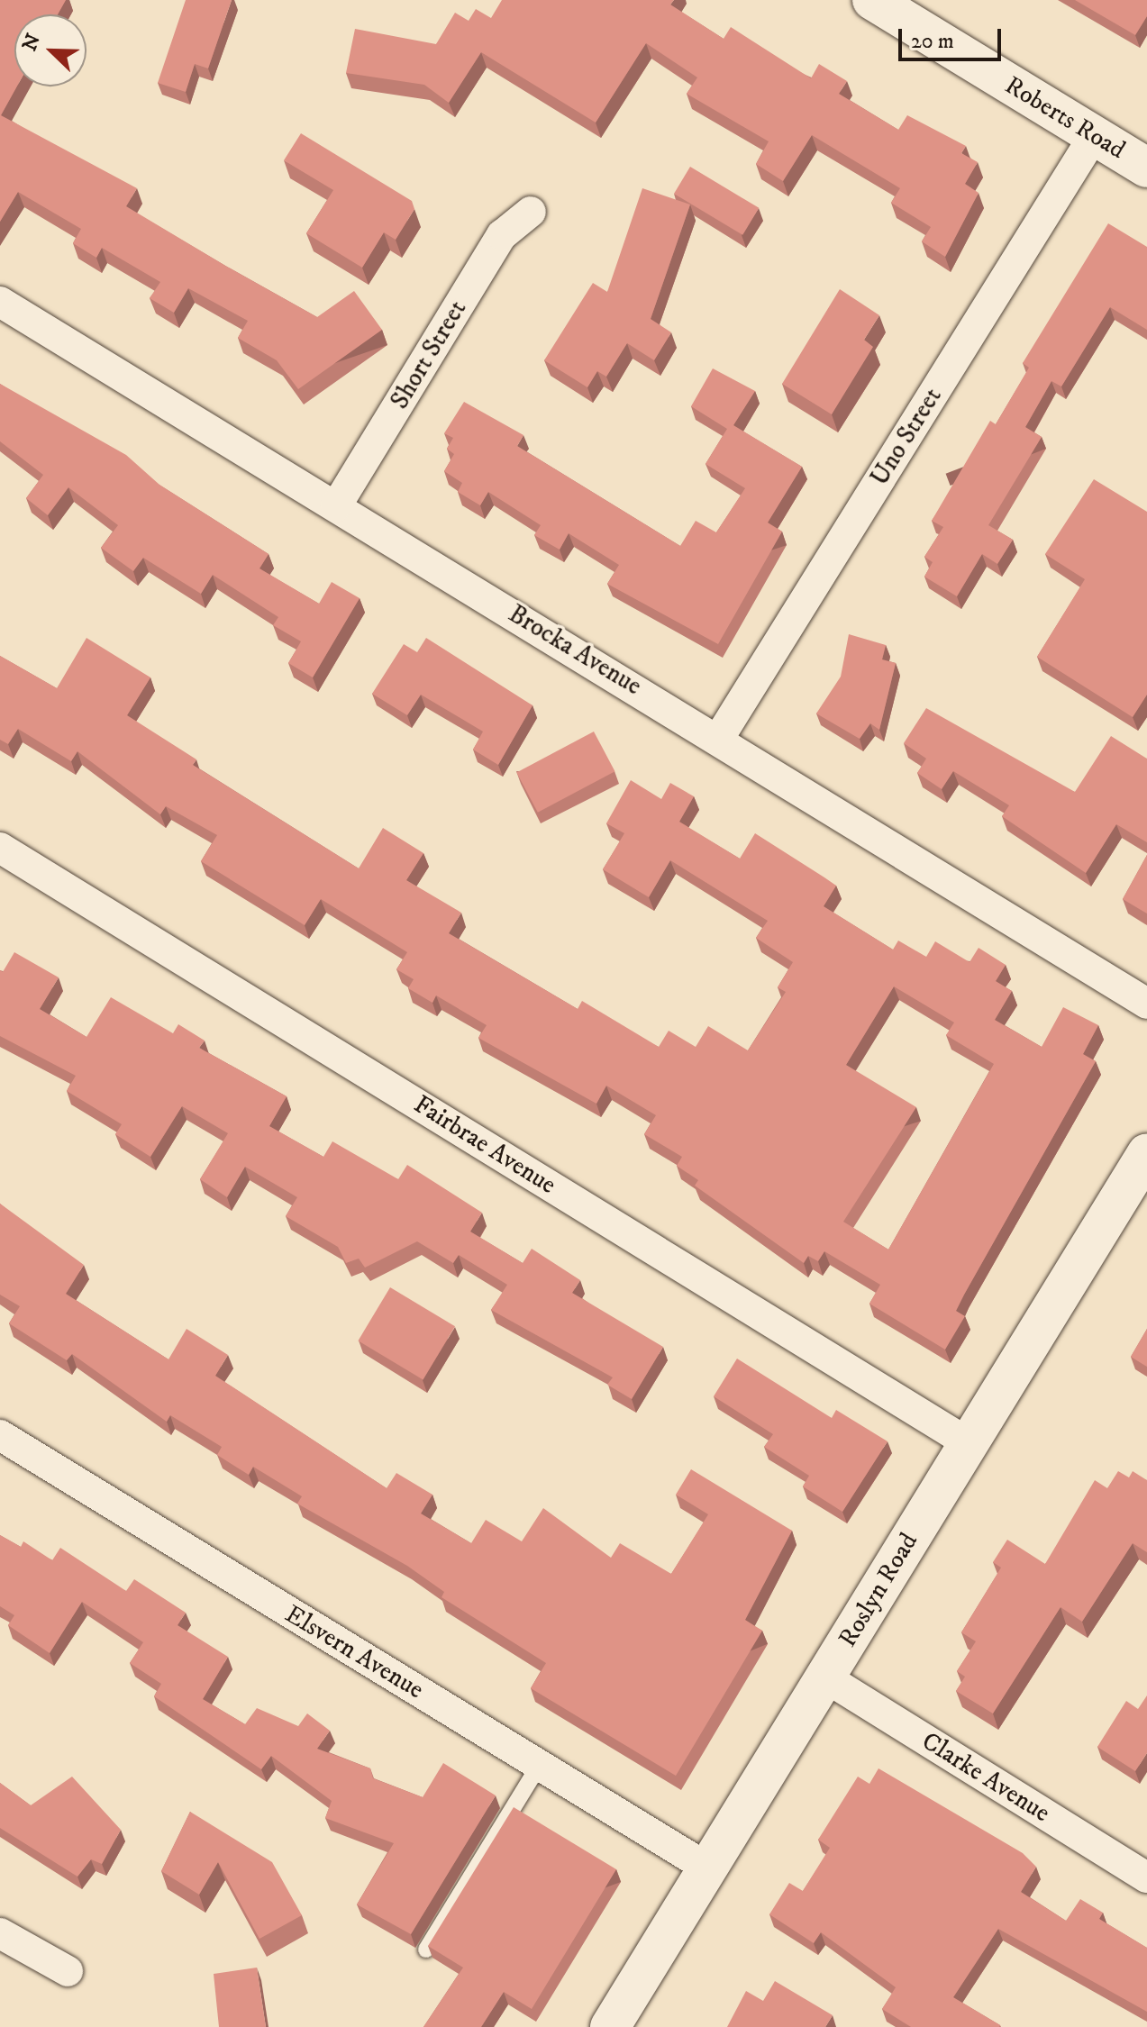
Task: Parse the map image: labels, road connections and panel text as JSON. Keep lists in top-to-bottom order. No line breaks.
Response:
{"streets":{"street":["Roberts Road","Short Street","Uno Street","Brocka Avenue","Fairbrae Avenue","Roslyn Road","Elsvern Avenue","Clarke Avenue"]},"crossings":[["Roberts Road","Uno Street"],["Short Street","Brocka Avenue"],["Uno Street","Brocka Avenue"],["Fairbrae Avenue","Roslyn Road"],["Roslyn Road","Elsvern Avenue"],["Roslyn Road","Clarke Avenue"]],"scale_bar":"20 m","north":"top left"}
